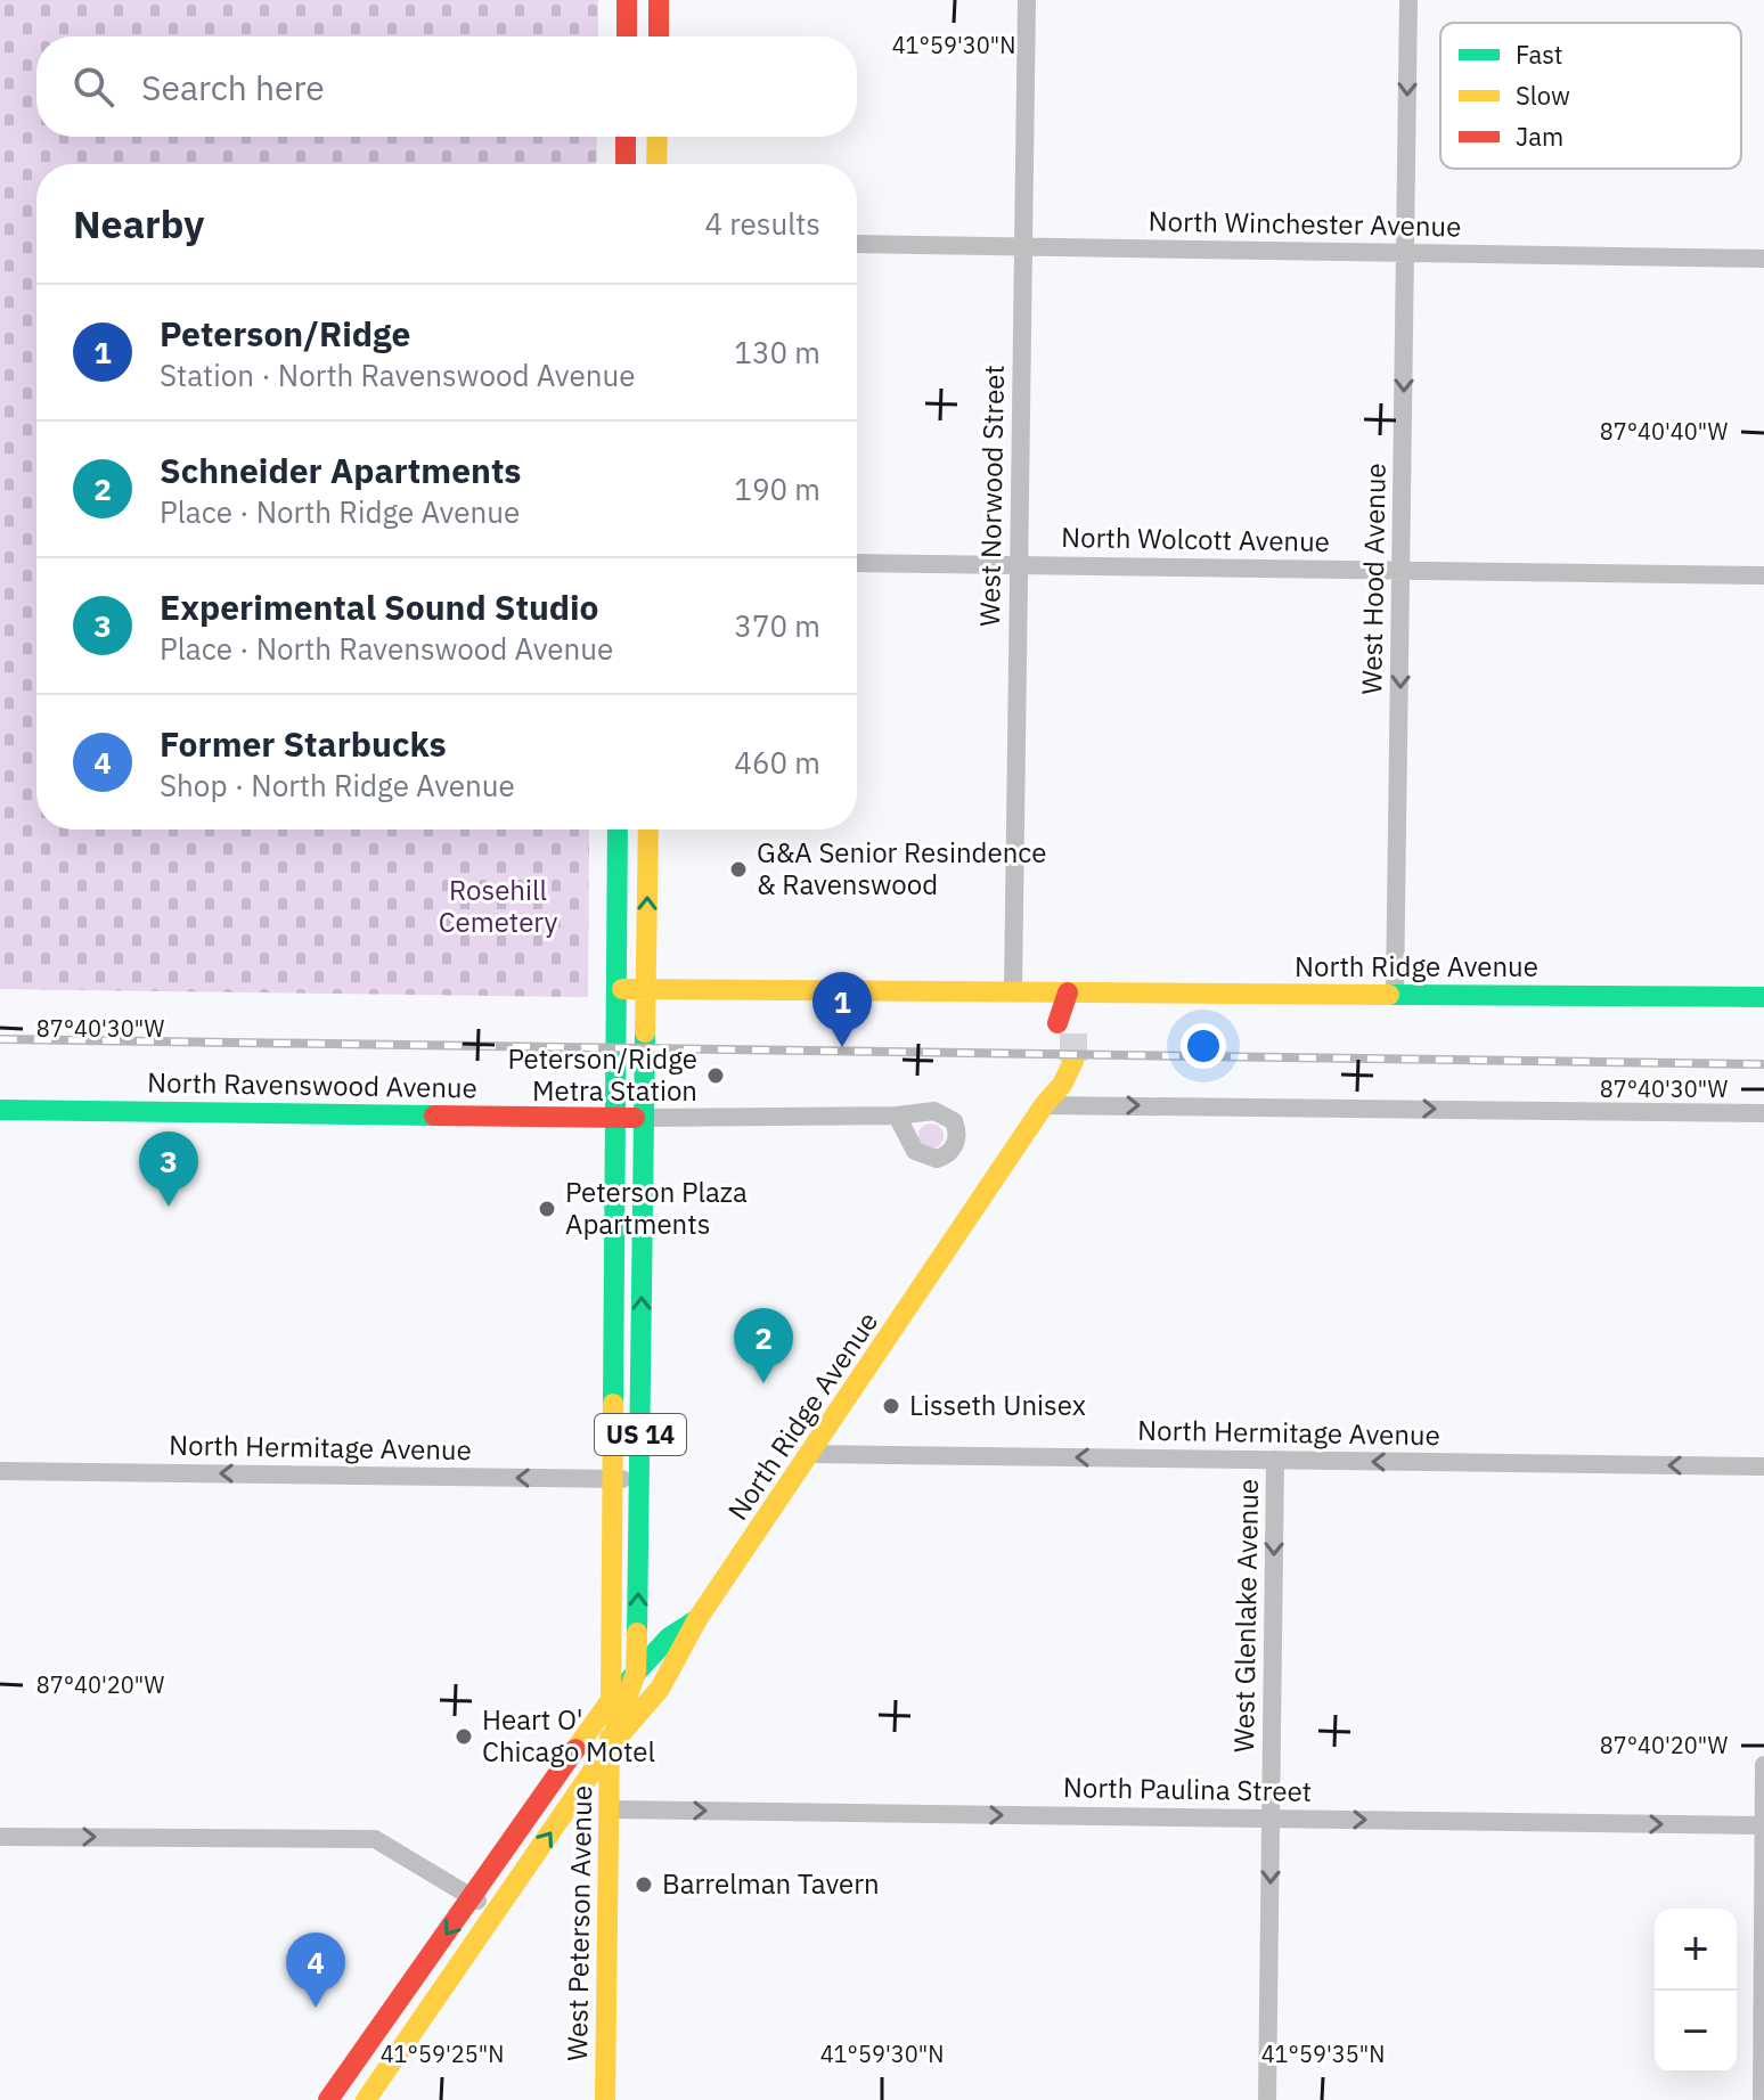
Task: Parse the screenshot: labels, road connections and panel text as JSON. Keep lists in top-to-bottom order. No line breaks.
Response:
{"streets":{"main road":["North Ridge Avenue","North Ravenswood Avenue","US 14","West Peterson Avenue"],"street":["North Winchester Avenue","West Norwood Street","North Wolcott Avenue","West Hood Avenue","North Hermitage Avenue","West Glenlake Avenue","North Paulina Street"]},"crossings":[["North Winchester Avenue","West Norwood Street"],["North Winchester Avenue","West Hood Avenue"],["West Norwood Street","North Wolcott Avenue"],["North Wolcott Avenue","West Hood Avenue"],["West Hood Avenue","North Ridge Avenue"],["North Ridge Avenue","North Hermitage Avenue"],["North Ridge Avenue","West Peterson Avenue"],["North Ravenswood Avenue","West Peterson Avenue"],["North Hermitage Avenue","West Glenlake Avenue"],["North Hermitage Avenue","West Peterson Avenue"],["West Glenlake Avenue","North Paulina Street"],["North Paulina Street","West Peterson Avenue"]],"one_way":["West Hood Avenue","North Hermitage Avenue","West Glenlake Avenue","North Paulina Street"],"parks":["Rosehill Cemetery"],"places":["G&A Senior Resindence & Ravenswood","Peterson/Ridge Metra Station","Peterson Plaza Apartments","Lisseth Unisex","Heart O' Chicago Motel","Barrelman Tavern"],"legend":["Fast","Slow","Jam"],"page":{"search":"Search here","heading":["Nearby","4 results"],"list":[{"mark":"1","name":"Peterson/Ridge","note":"Station · North Ravenswood Avenue","value":"130 m"},{"mark":"2","name":"Schneider Apartments","note":"Place · North Ridge Avenue","value":"190 m"},{"mark":"3","name":"Experimental Sound Studio","note":"Place · North Ravenswood Avenue","value":"370 m"},{"mark":"4","name":"Former Starbucks","note":"Shop · North Ridge Avenue","value":"460 m"}],"pins":["1","3","2","4"],"map_buttons":["+","−"]},"coordinates":["41°59'30\"N","87°40'40\"W","87°40'30\"W","87°40'20\"W","41°59'25\"N","41°59'35\"N"]}
